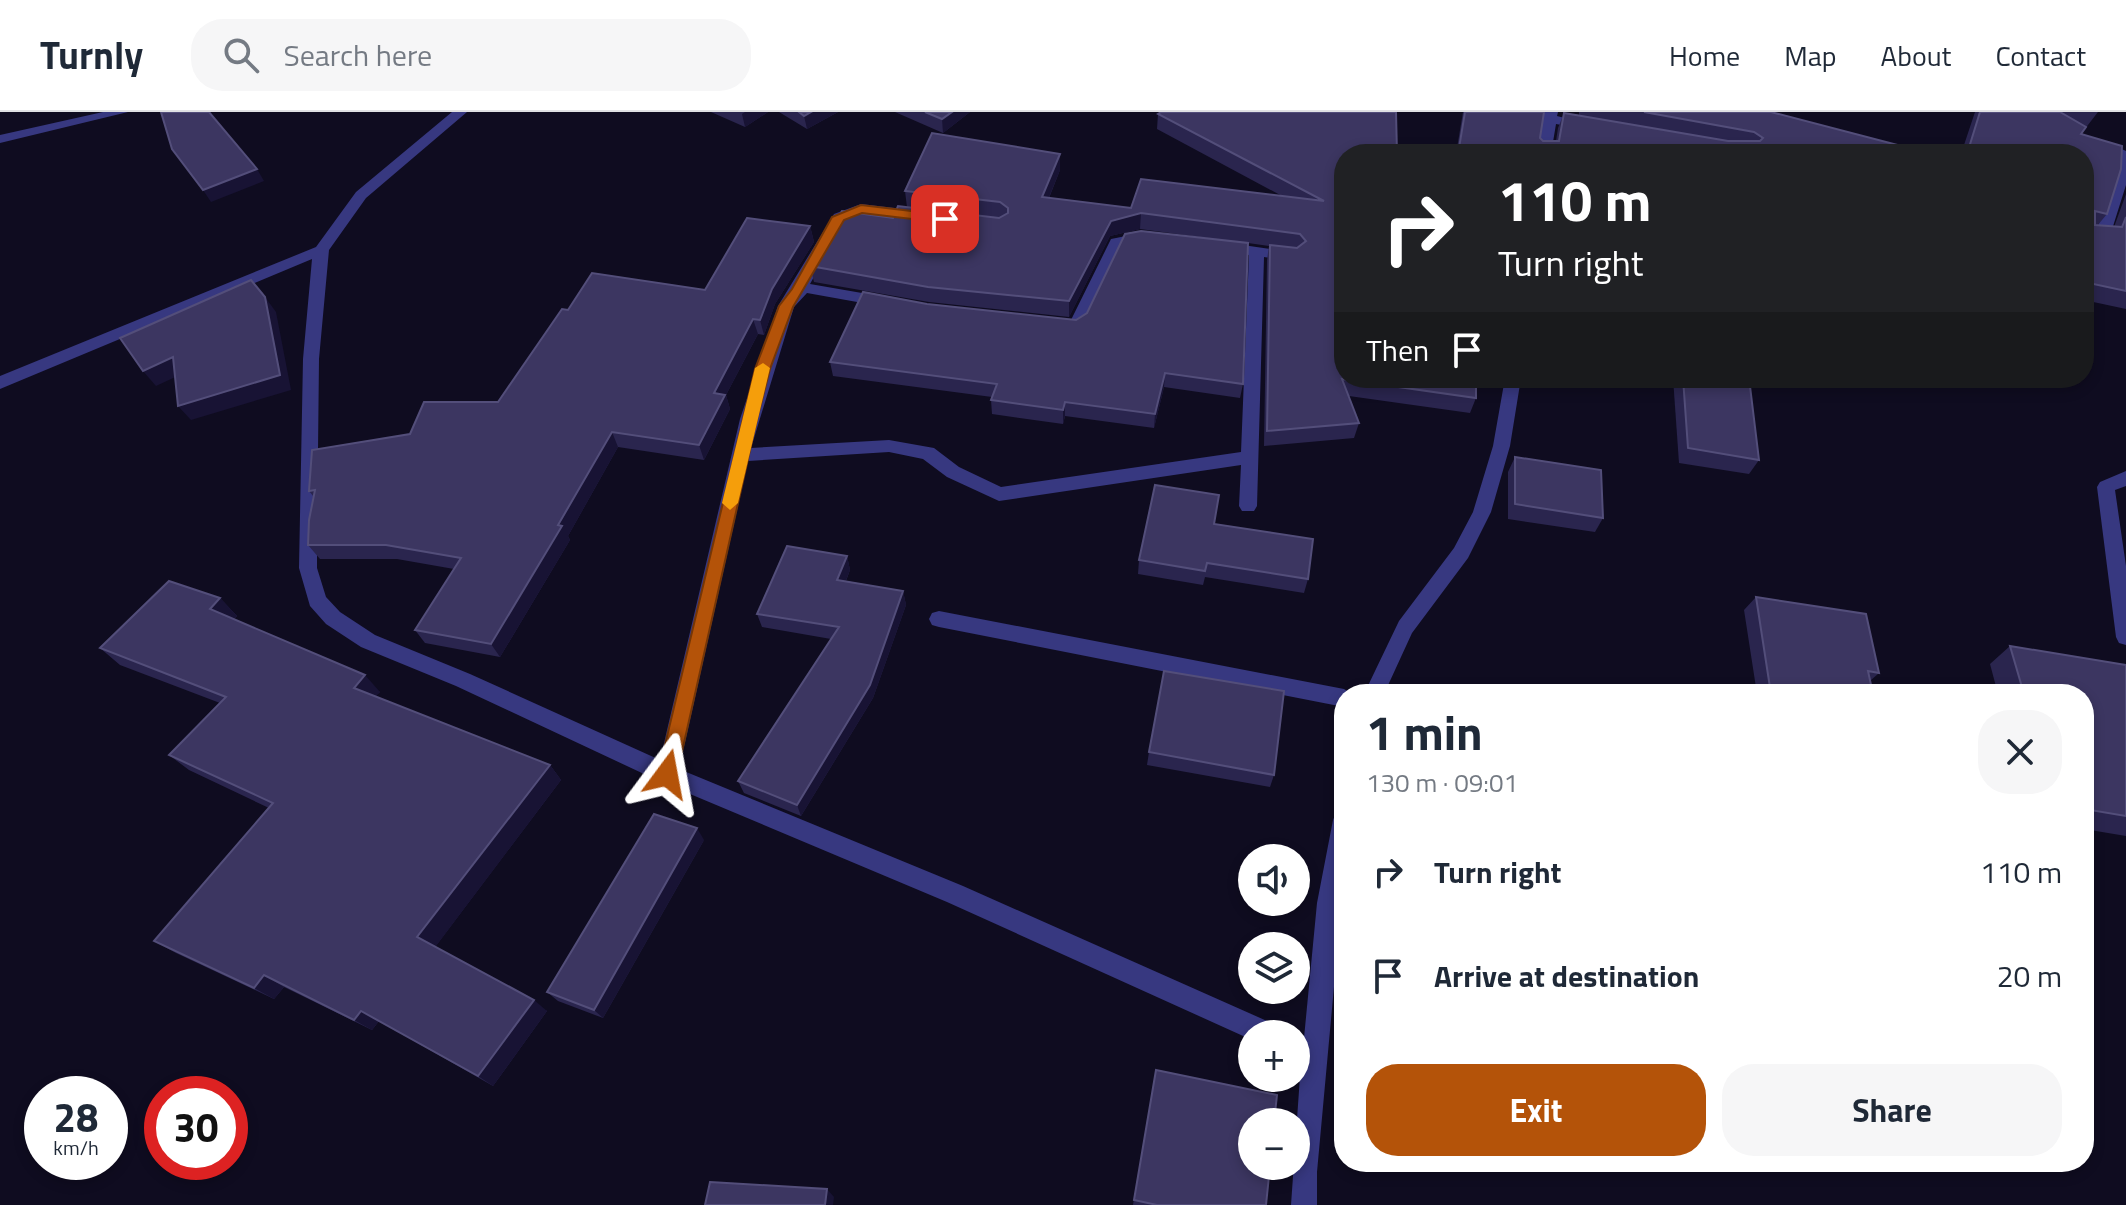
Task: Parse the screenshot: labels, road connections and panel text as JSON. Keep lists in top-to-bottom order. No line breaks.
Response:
{"page":{"header":"Turnly","search":"Search here","nav":["Home","Map","About","Contact"],"turn":["110 m","Turn right"],"then":"Then","heading":["1 min","130 m · 09:01"],"list":[{"name":"Turn right","value":"110 m"},{"name":"Arrive at destination","value":"20 m"}],"map_buttons":["+","−"],"buttons":["Exit","Share"],"speed":"28 km/h","limit":"30"}}
